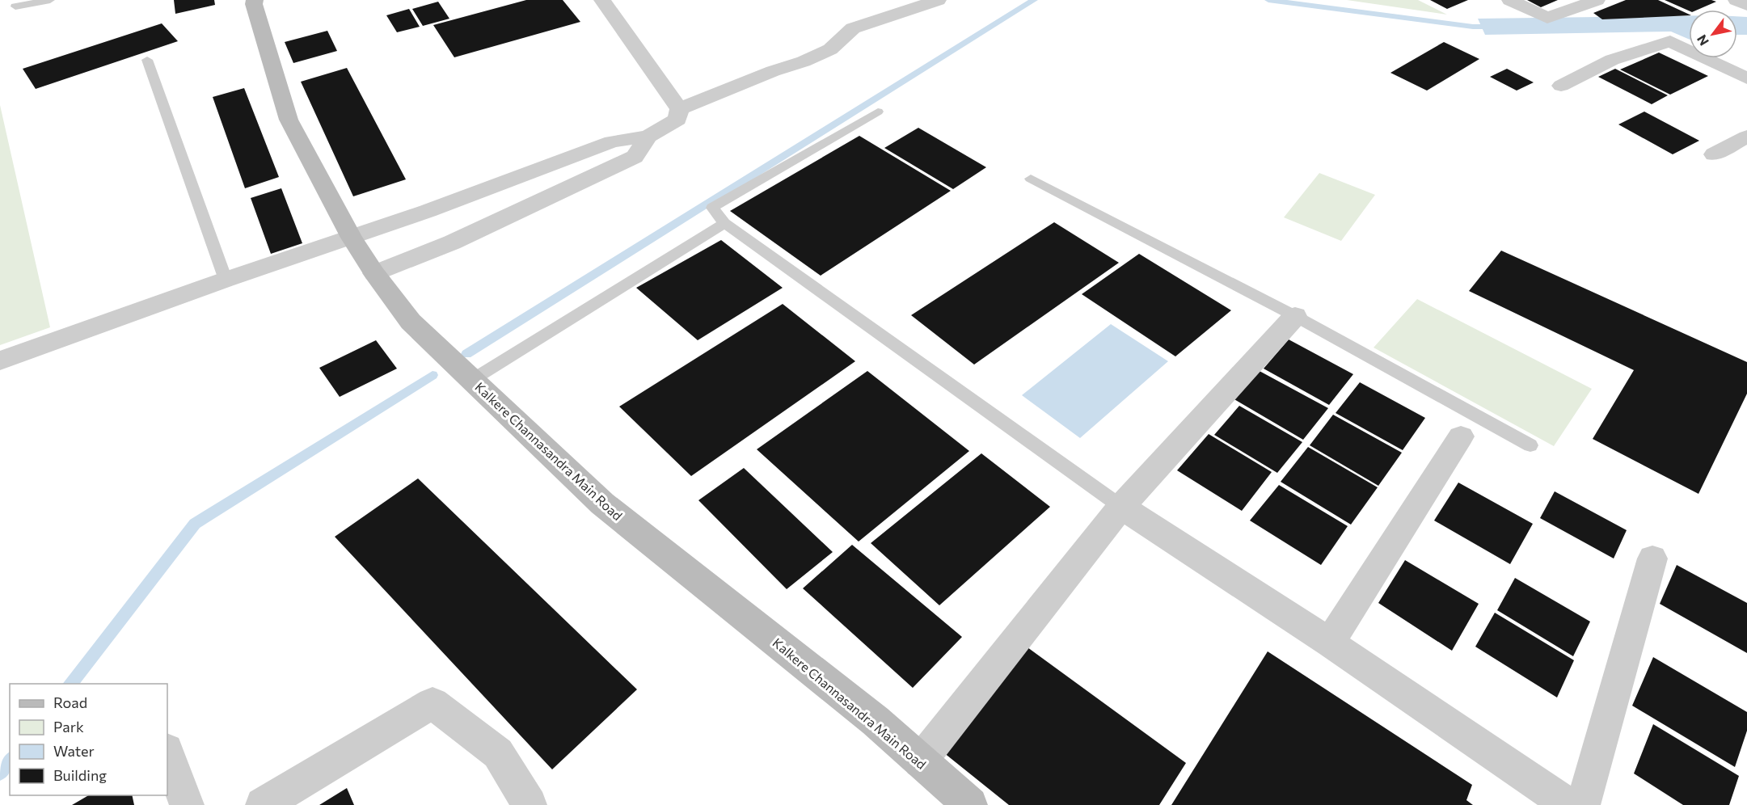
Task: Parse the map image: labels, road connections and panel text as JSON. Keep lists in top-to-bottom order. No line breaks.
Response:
{"streets":{"main road":["Kalkere Channasandra Main Road"]},"legend":["Road","Park","Water","Building"],"north":"bottom left"}
